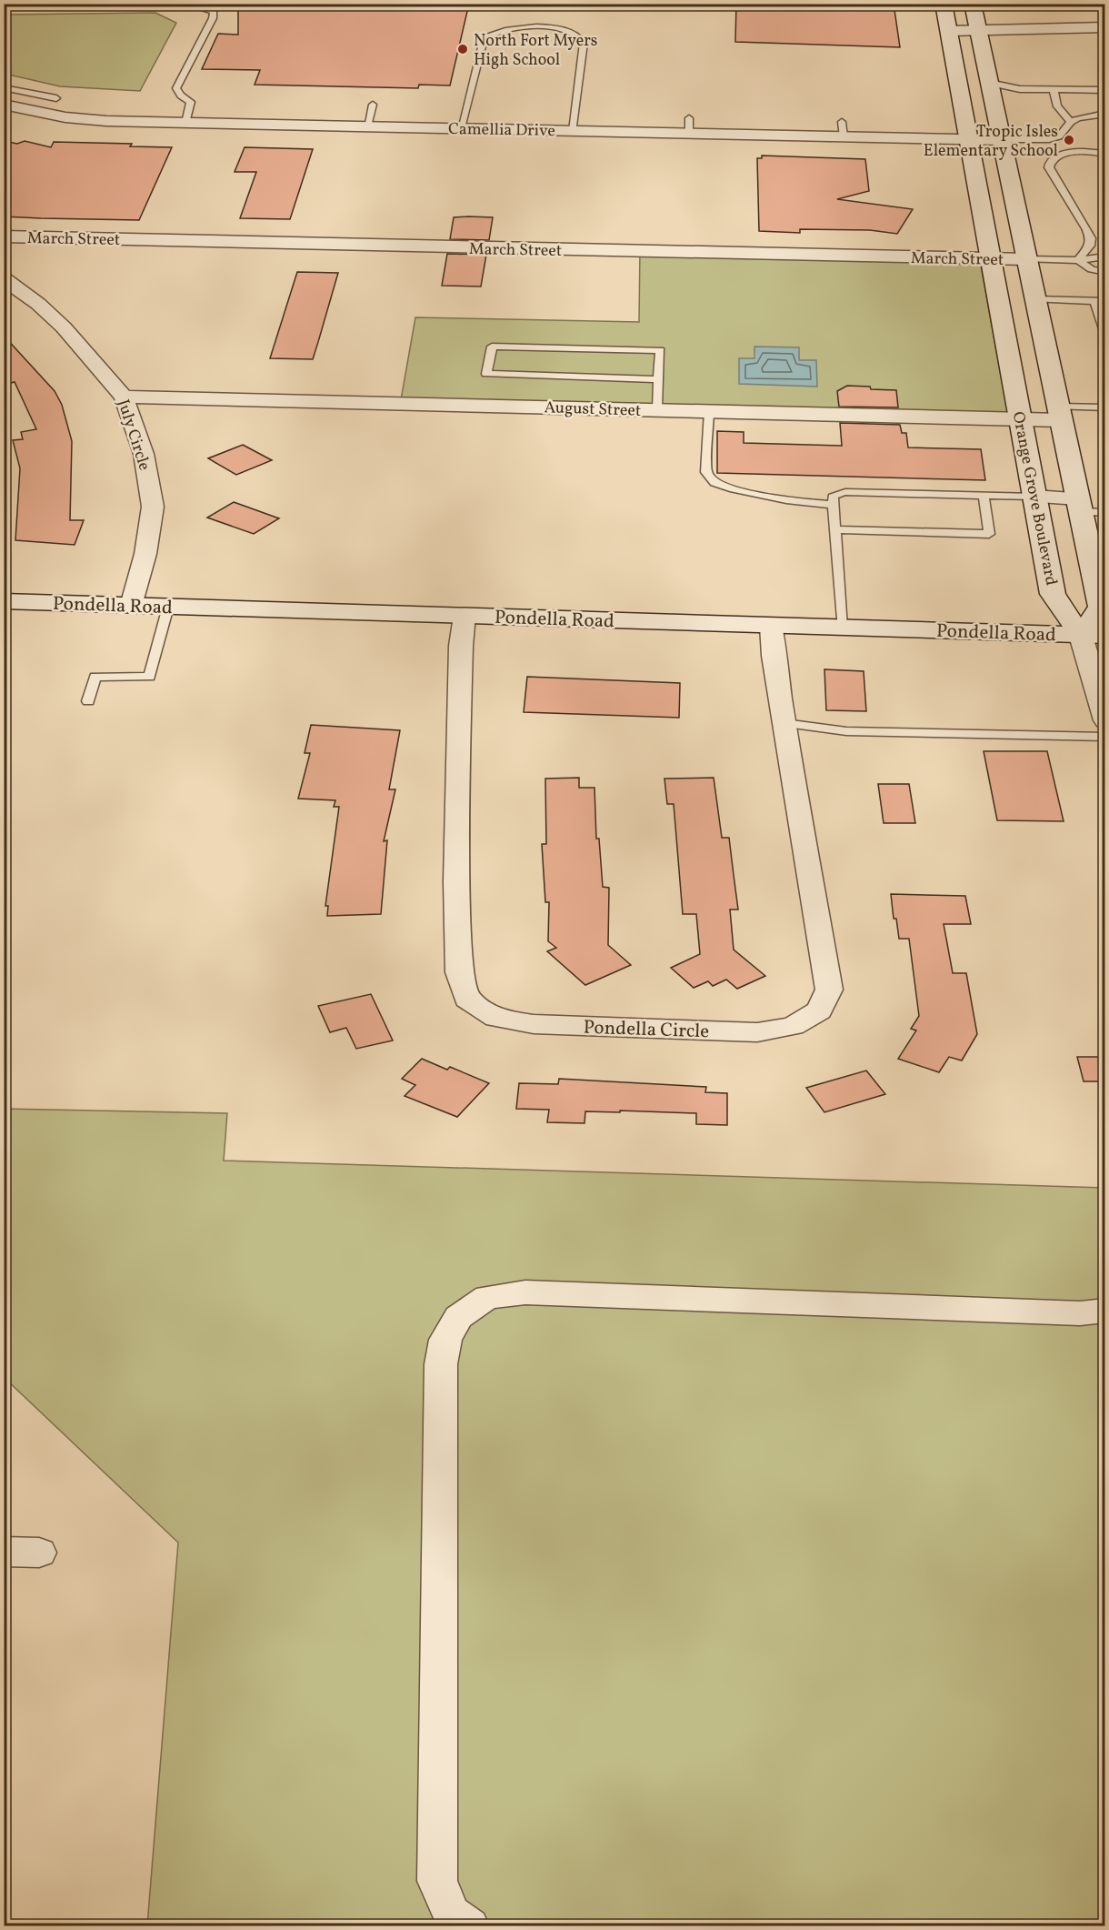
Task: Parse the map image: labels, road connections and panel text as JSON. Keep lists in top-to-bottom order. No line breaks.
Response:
{"streets":{"street":["Camellia Drive","March Street","August Street","July Circle","Orange Grove Boulevard","Pondella Road","Pondella Circle"]},"crossings":[["Camellia Drive","Orange Grove Boulevard"],["March Street","Orange Grove Boulevard"],["August Street","July Circle"],["August Street","Orange Grove Boulevard"],["July Circle","Pondella Road"],["Orange Grove Boulevard","Pondella Road"],["Pondella Road","Pondella Circle"]],"places":["North Fort Myers High School","Tropic Isles Elementary School"]}
